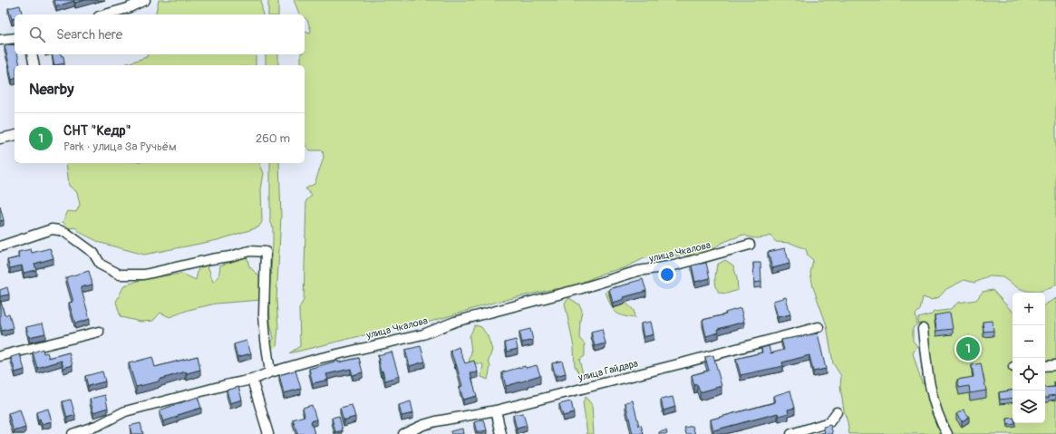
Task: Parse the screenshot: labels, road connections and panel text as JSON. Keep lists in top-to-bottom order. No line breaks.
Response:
{"streets":{"street":["улица Чкалова","улица Гайдара"]},"page":{"search":"Search here","heading":"Nearby","list":[{"mark":"1","name":"СНТ \"Кедр\"","note":"Park · улица За Ручьём","value":"260 m"}],"map_buttons":["+","−"],"pins":"1"}}
